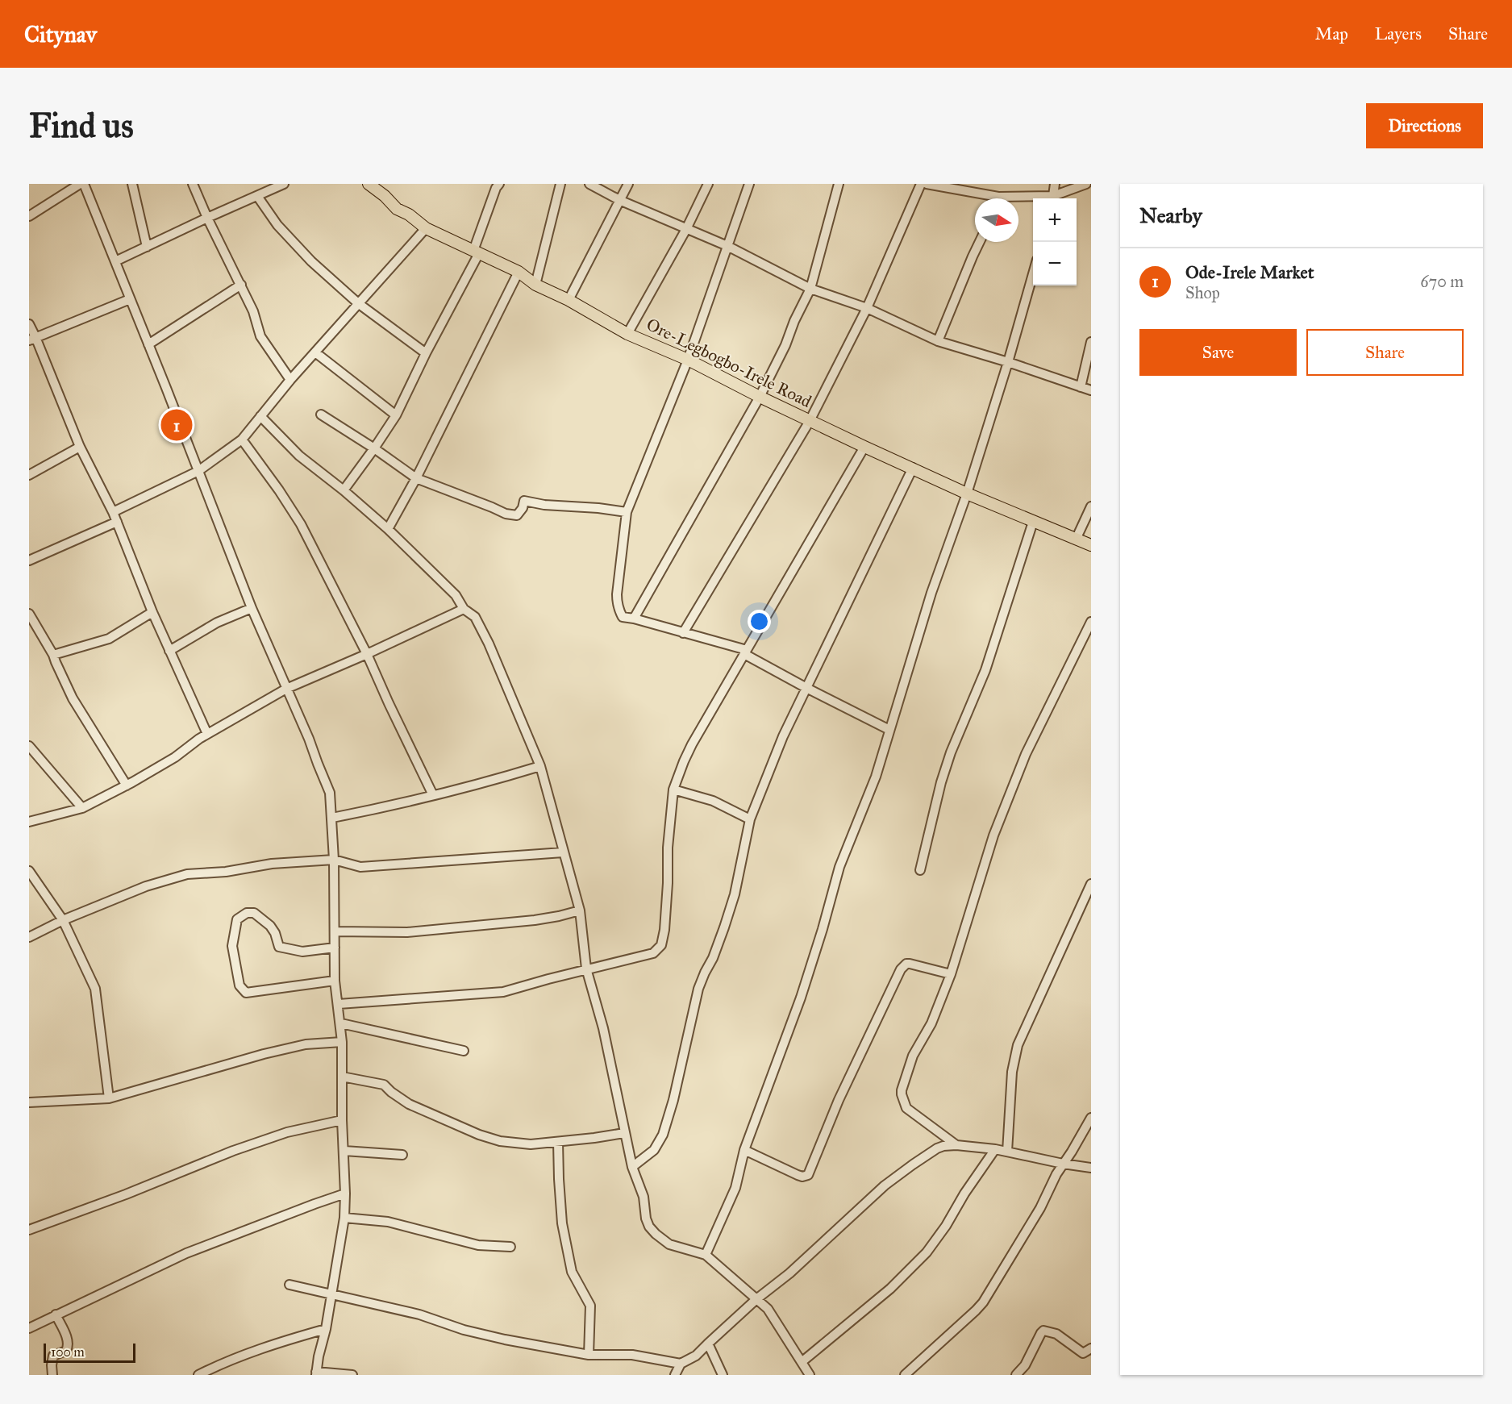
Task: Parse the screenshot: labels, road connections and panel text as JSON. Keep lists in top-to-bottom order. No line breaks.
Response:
{"streets":{"main road":["Ore-Legbogbo-Irele Road"]},"scale_bar":"100 m","north":"right","page":{"header":"Citynav","nav":["Map","Layers","Share"],"buttons":["Directions",["Save","Share"]],"title":"Find us","heading":"Nearby","map_buttons":["+","−"],"list":[{"mark":"1","name":"Ode-Irele Market","note":"Shop","value":"670 m"}],"pins":"1","scale":"100 m"}}
